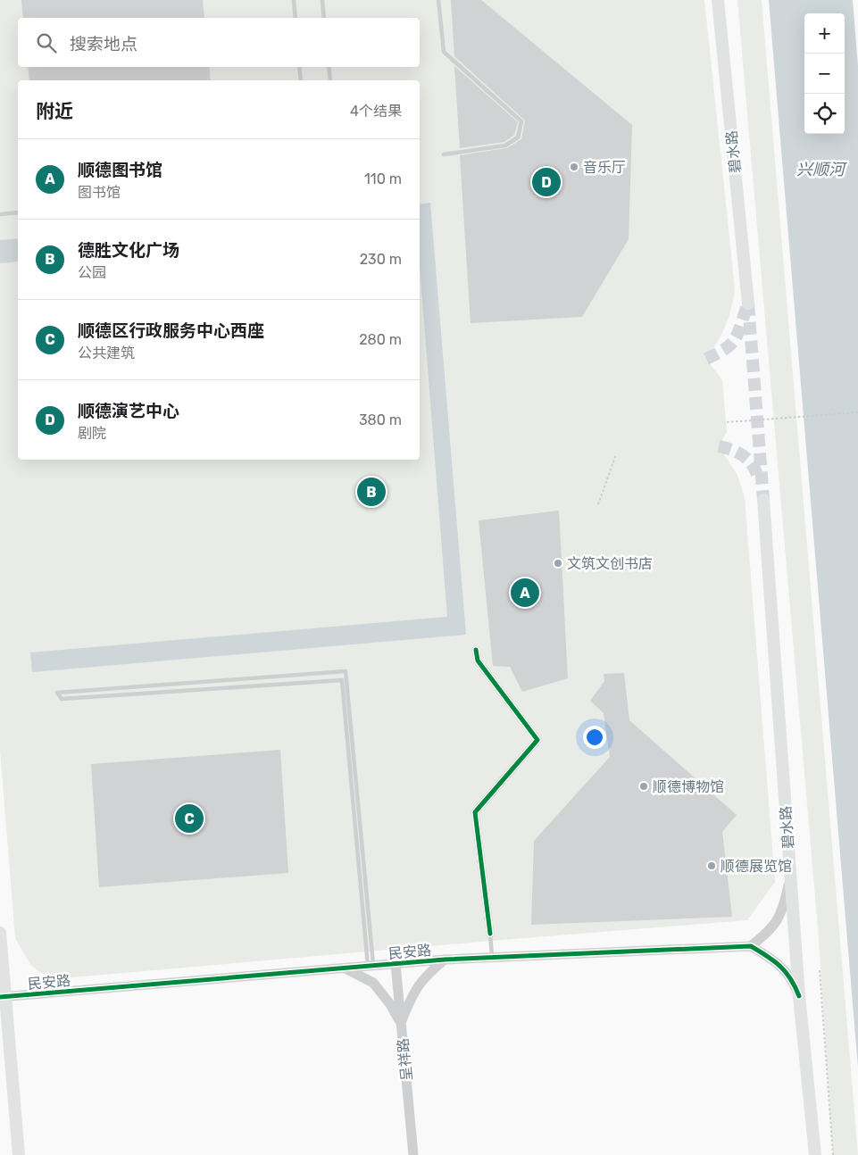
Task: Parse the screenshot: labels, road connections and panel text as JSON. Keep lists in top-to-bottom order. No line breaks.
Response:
{"streets":{"main road":["碧水路"],"street":["民安路","呈祥路"]},"crossings":[["民安路","呈祥路"]],"water":["兴顺河"],"places":["音乐厅","文筑文创书店","顺德博物馆","顺德展览馆"],"page":{"map_buttons":["+","−"],"search":"搜索地点","heading":["附近","4个结果"],"list":[{"mark":"A","name":"顺德图书馆","note":"图书馆","value":"110 m"},{"mark":"B","name":"德胜文化广场","note":"公园","value":"230 m"},{"mark":"C","name":"顺德区行政服务中心西座","note":"公共建筑","value":"280 m"},{"mark":"D","name":"顺德演艺中心","note":"剧院","value":"380 m"}],"pins":["D","B","A","C"]}}
